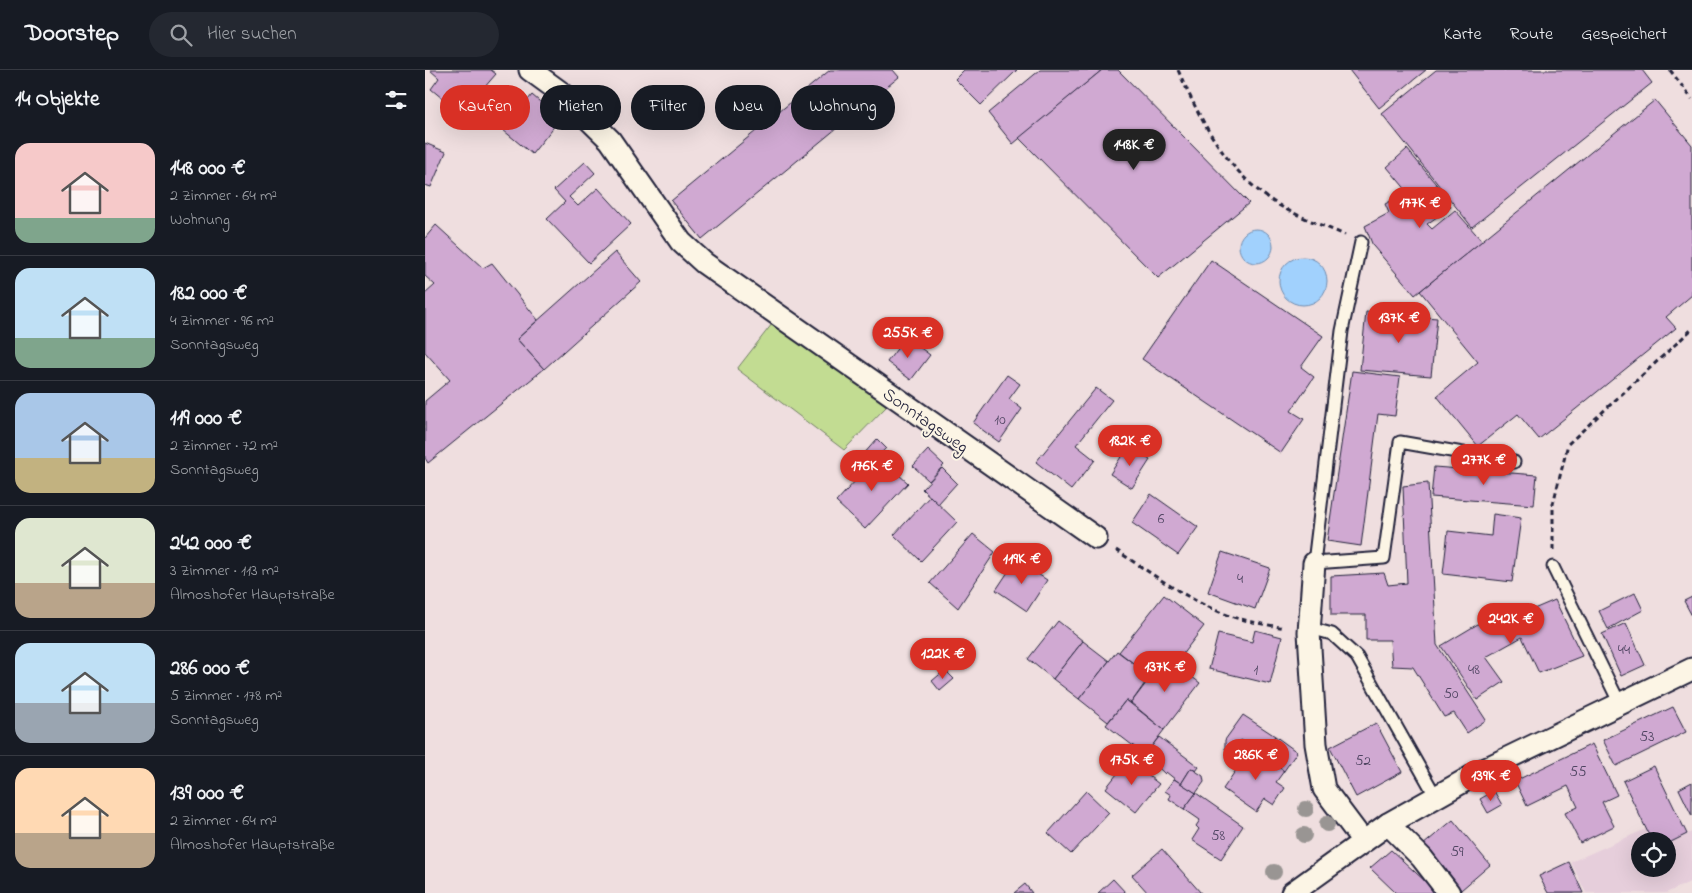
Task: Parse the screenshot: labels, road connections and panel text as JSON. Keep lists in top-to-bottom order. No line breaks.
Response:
{"streets":{"street":["Sonntagsweg"]},"house_numbers":["10","6","4","44","1","48","50","53","52","55","58","59"],"page":{"header":"Doorstep","search":"Hier suchen","nav":["Karte","Route","Gespeichert"],"heading":"14 Objekte","chip":["Kaufen","Mieten","Filter","Neu","Wohnung"],"price":["148K €","177K €","137K €","255K €","182K €","277K €","176K €","119K €","242K €","122K €","137K €","286K €","175K €","139K €"],"list":[{"name":"148 000 €","note":"2 Zimmer · 64 m² · Wohnung"},{"name":"182 000 €","note":"4 Zimmer · 96 m² · Sonntagsweg"},{"name":"119 000 €","note":"2 Zimmer · 72 m² · Sonntagsweg"},{"name":"242 000 €","note":"3 Zimmer · 113 m² · Almoshofer Hauptstraße"},{"name":"286 000 €","note":"5 Zimmer · 178 m² · Sonntagsweg"},{"name":"139 000 €","note":"2 Zimmer · 64 m² · Almoshofer Hauptstraße"}]}}
